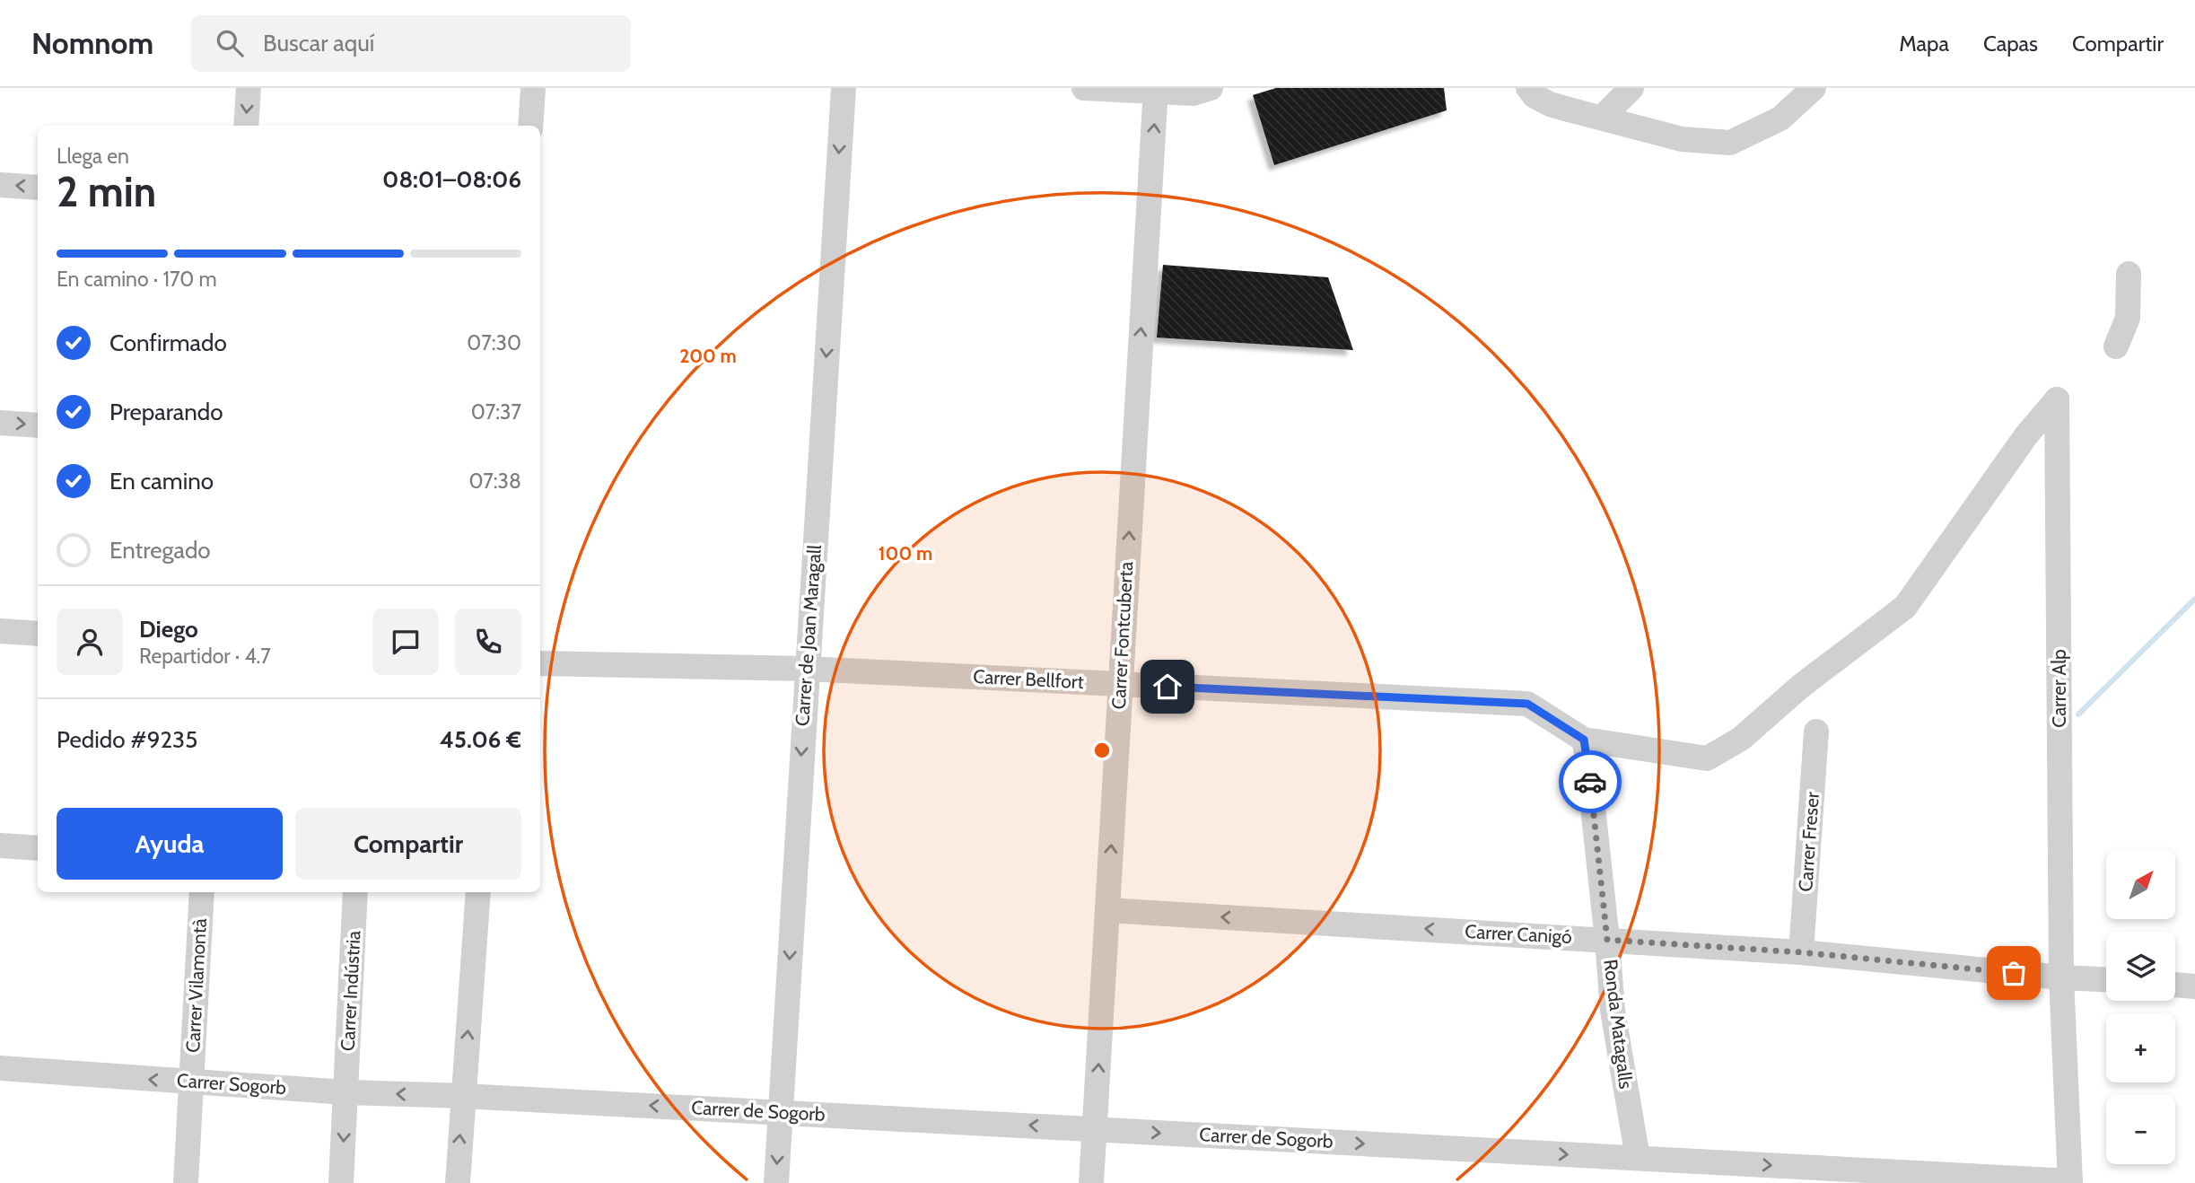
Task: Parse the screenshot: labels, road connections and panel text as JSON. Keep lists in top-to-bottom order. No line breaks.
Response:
{"streets":{"street":["Carrer de Joan Maragall","Carrer Fontcuberta","Carrer Bellfort","Carrer Alp","Carrer Freser","Carrer Canigó","Carrer Vilamontà","Carrer Indústria","Ronda Matagalls","Carrer Sogorb","Carrer de Sogorb"]},"crossings":[["Carrer de Joan Maragall","Carrer Bellfort"],["Carrer de Joan Maragall","Carrer de Sogorb"],["Carrer Fontcuberta","Carrer Bellfort"],["Carrer Fontcuberta","Carrer Canigó"],["Carrer Fontcuberta","Carrer de Sogorb"],["Carrer Bellfort","Carrer Alp"],["Carrer Bellfort","Ronda Matagalls"],["Carrer Alp","Carrer Canigó"],["Carrer Alp","Ronda Matagalls"],["Carrer Alp","Carrer de Sogorb"],["Carrer Freser","Carrer Canigó"],["Carrer Canigó","Ronda Matagalls"],["Carrer Vilamontà","Carrer Sogorb"],["Carrer Indústria","Carrer Sogorb"],["Ronda Matagalls","Carrer de Sogorb"],["Carrer Sogorb","Carrer de Sogorb"]],"one_way":["Carrer de Joan Maragall","Carrer Fontcuberta","Carrer Canigó","Carrer Sogorb"],"north":"top right","page":{"header":"Nomnom","search":"Buscar aquí","nav":["Mapa","Capas","Compartir"],"heading":["2 min","Llega en","08:01–08:06"],"panel":["Diego","Repartidor · 4.7","Pedido #9235","45.06 €"],"bar":"En camino · 170 m","list":[["Confirmado","07:30"],["Preparando","07:37"],["En camino","07:38"],"Entregado"],"buttons":["Ayuda","Compartir"],"map_buttons":["+","−"]},"rings":["200 m","100 m"]}
